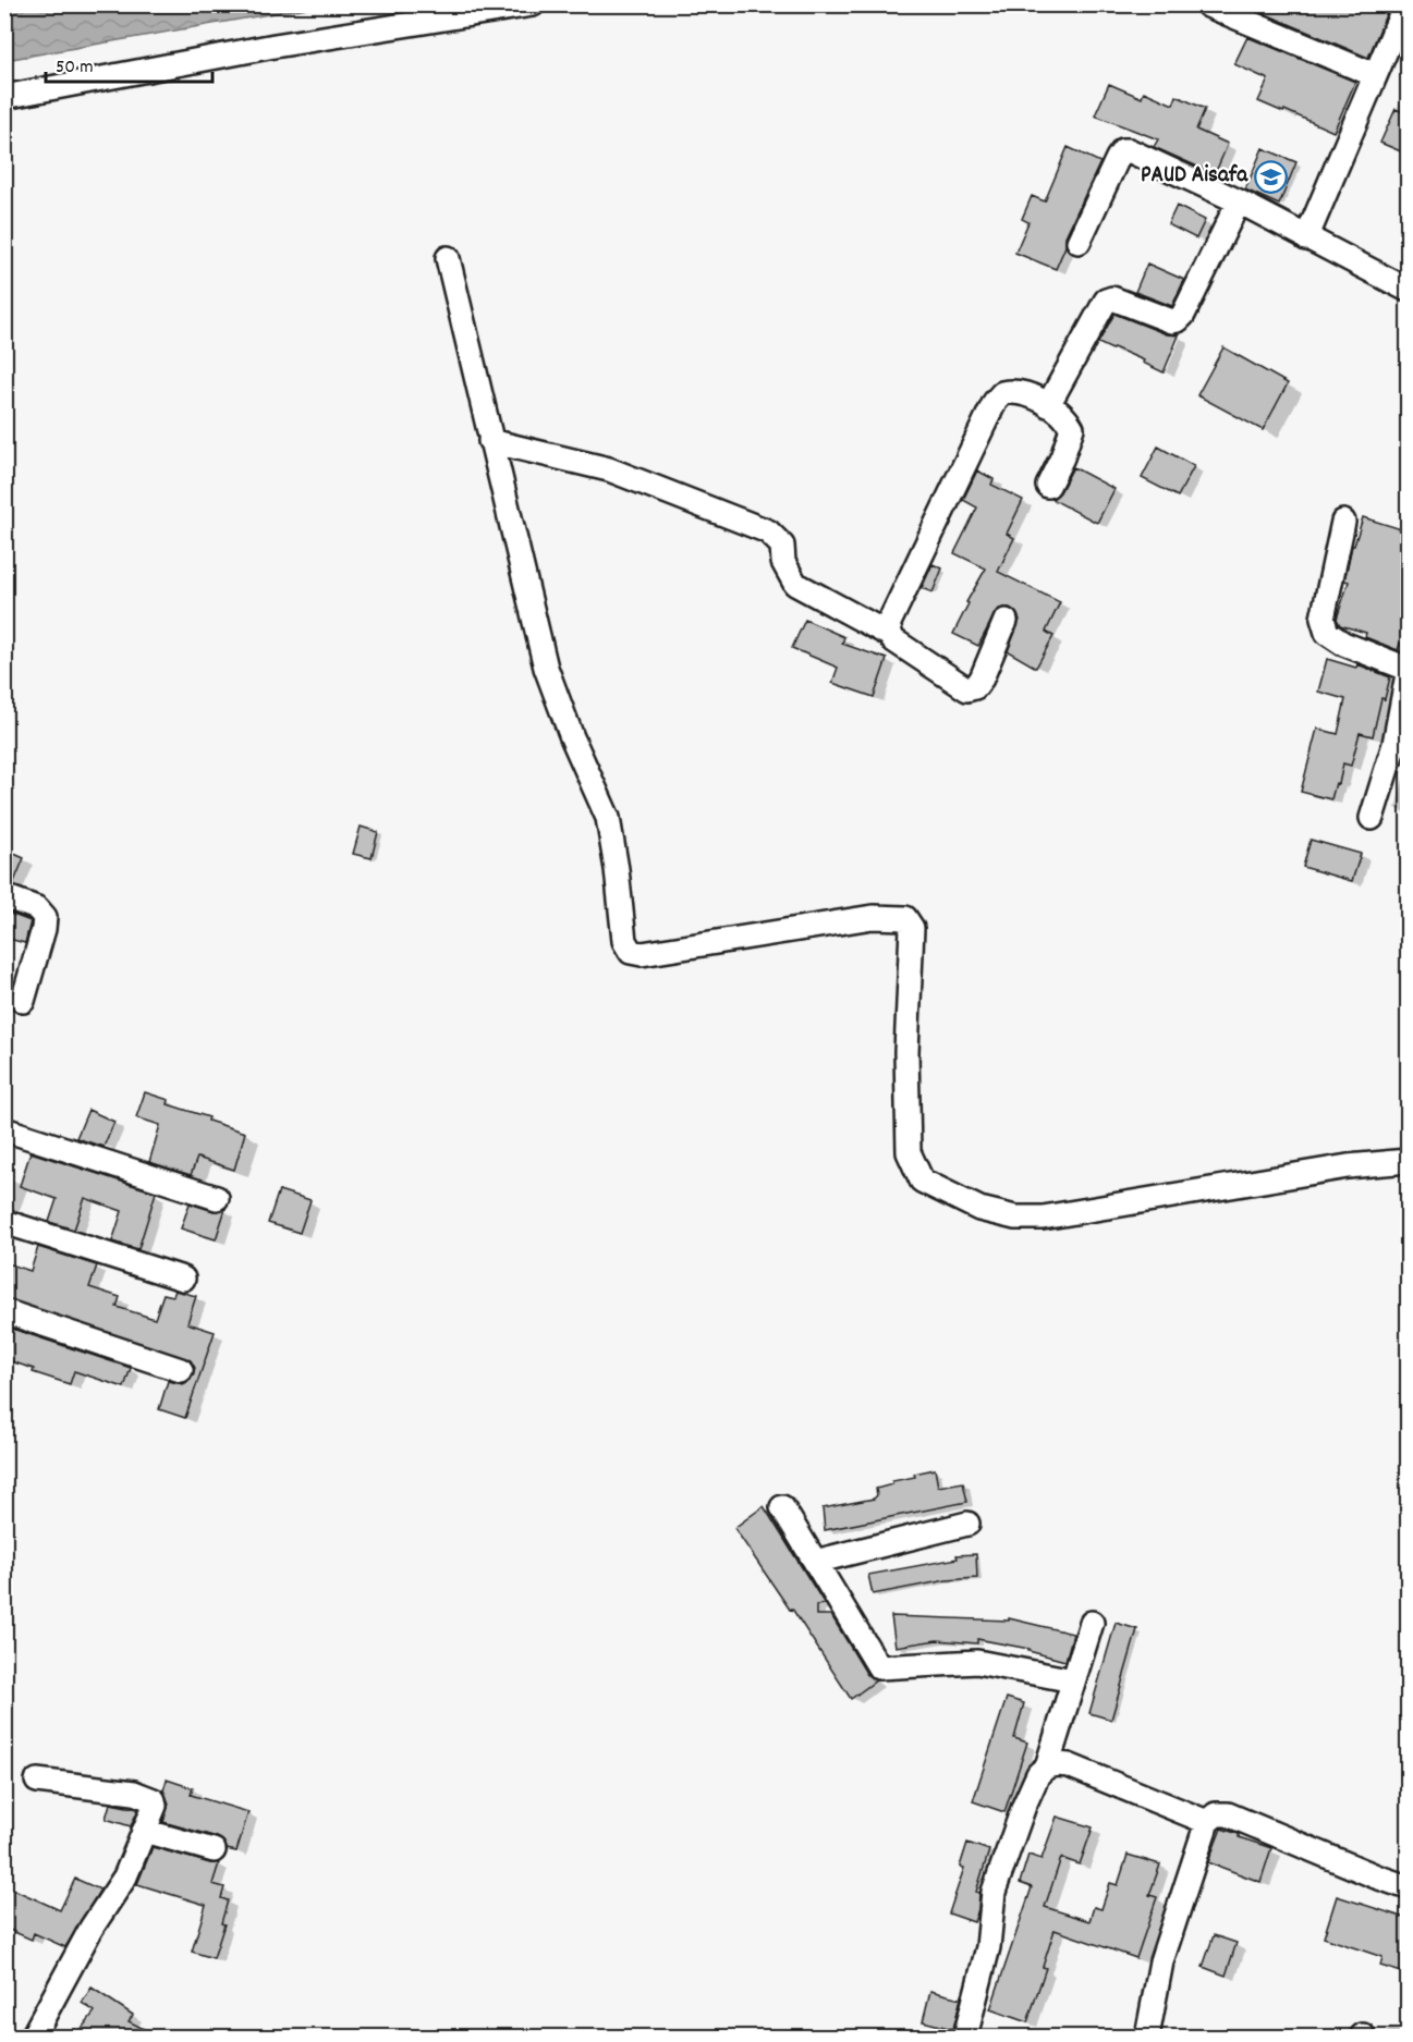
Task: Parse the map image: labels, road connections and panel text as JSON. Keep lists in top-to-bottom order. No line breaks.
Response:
{"places":{"school or university":["PAUD Aisafa"]},"scale_bar":"50 m"}
